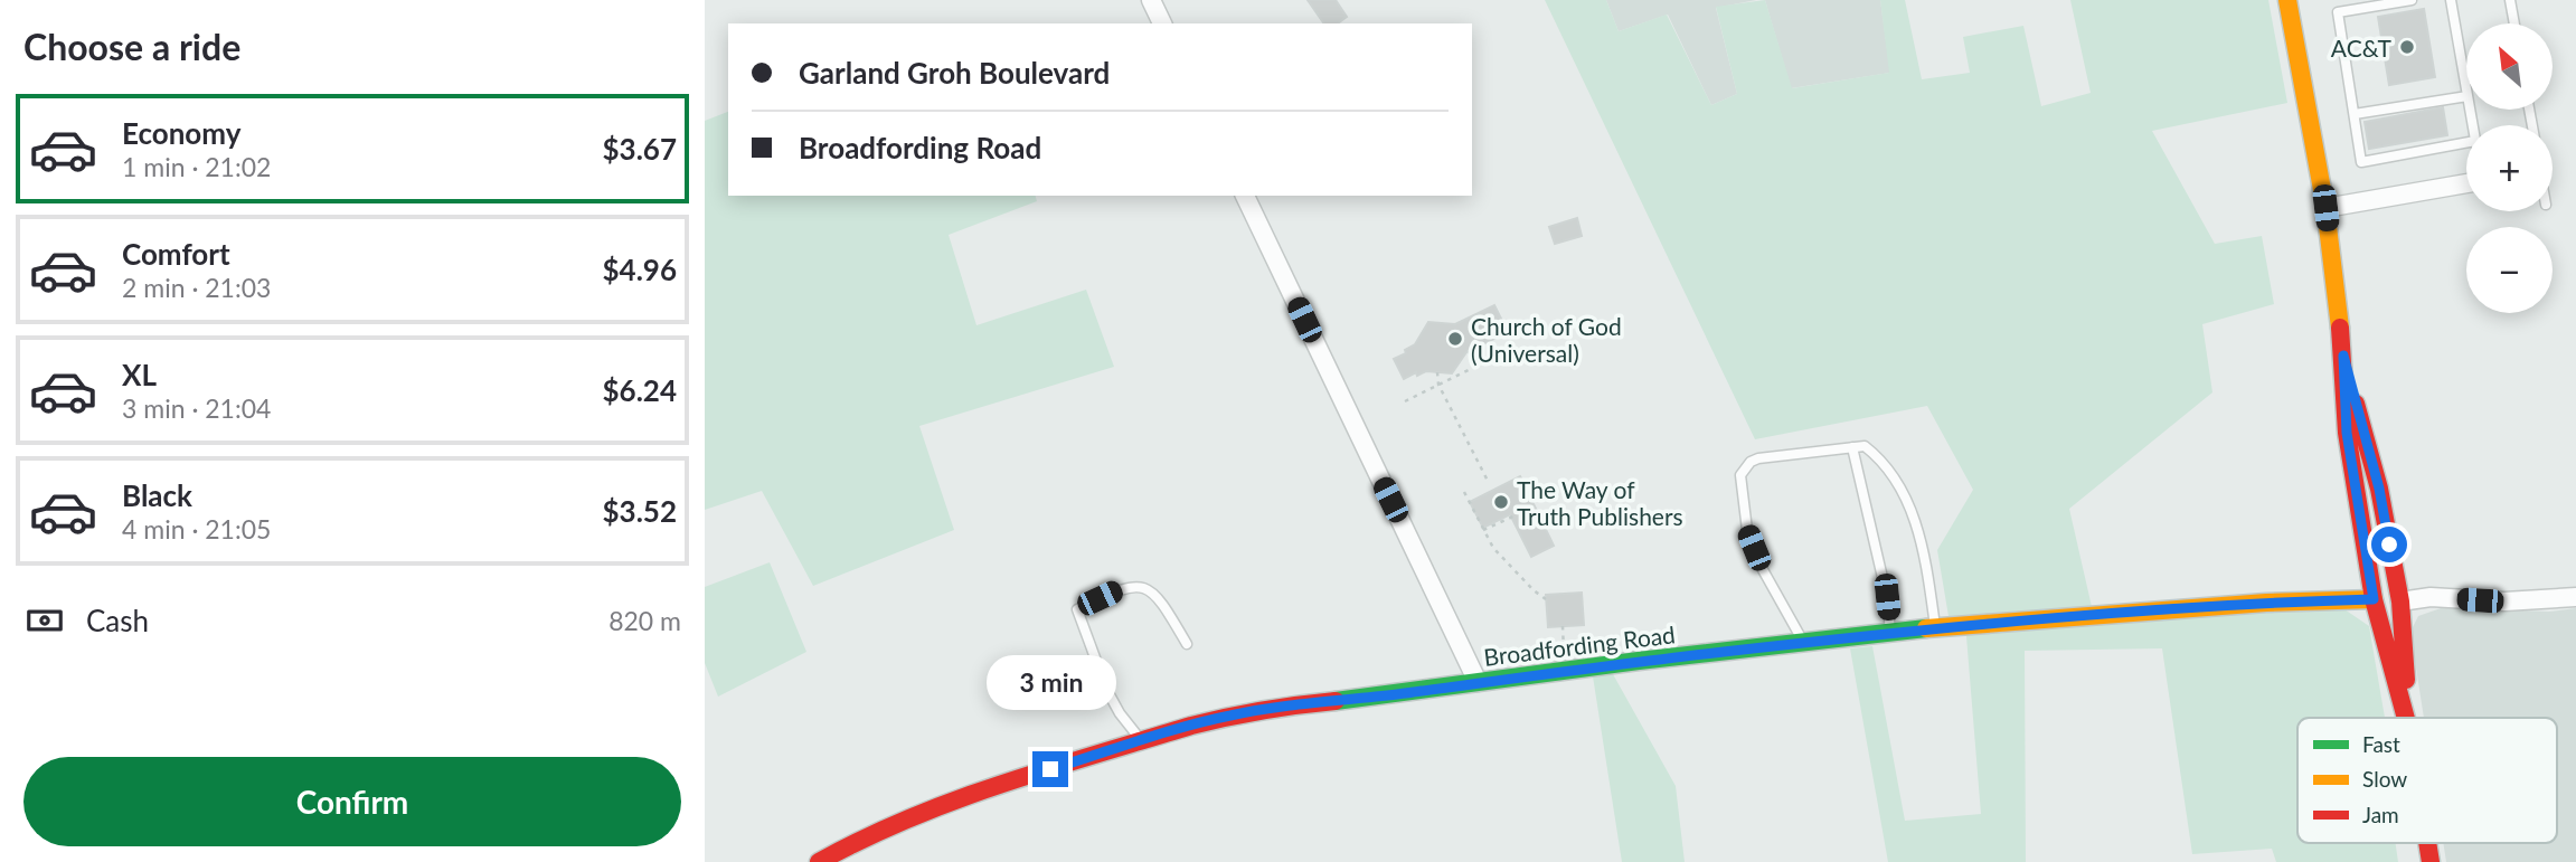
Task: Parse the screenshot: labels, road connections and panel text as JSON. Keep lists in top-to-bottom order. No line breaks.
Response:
{"streets":{"street":["Broadfording Road"]},"places":["AC&T","Church of God (Universal)","The Way of Truth Publishers"],"legend":["Fast","Slow","Jam"],"north":"top left","page":{"heading":"Choose a ride","map_buttons":["+","−"],"banner":["Garland Groh Boulevard","Broadfording Road"],"list":[{"name":"Economy","note":"1 min · 21:02","value":"$3.67"},{"name":"Comfort","note":"2 min · 21:03","value":"$4.96"},{"name":"XL","note":"3 min · 21:04","value":"$6.24"},{"name":"Black","note":"4 min · 21:05","value":"$3.52"}],"pay":["Cash","820 m"],"bubble":"3 min","buttons":"Confirm"}}
